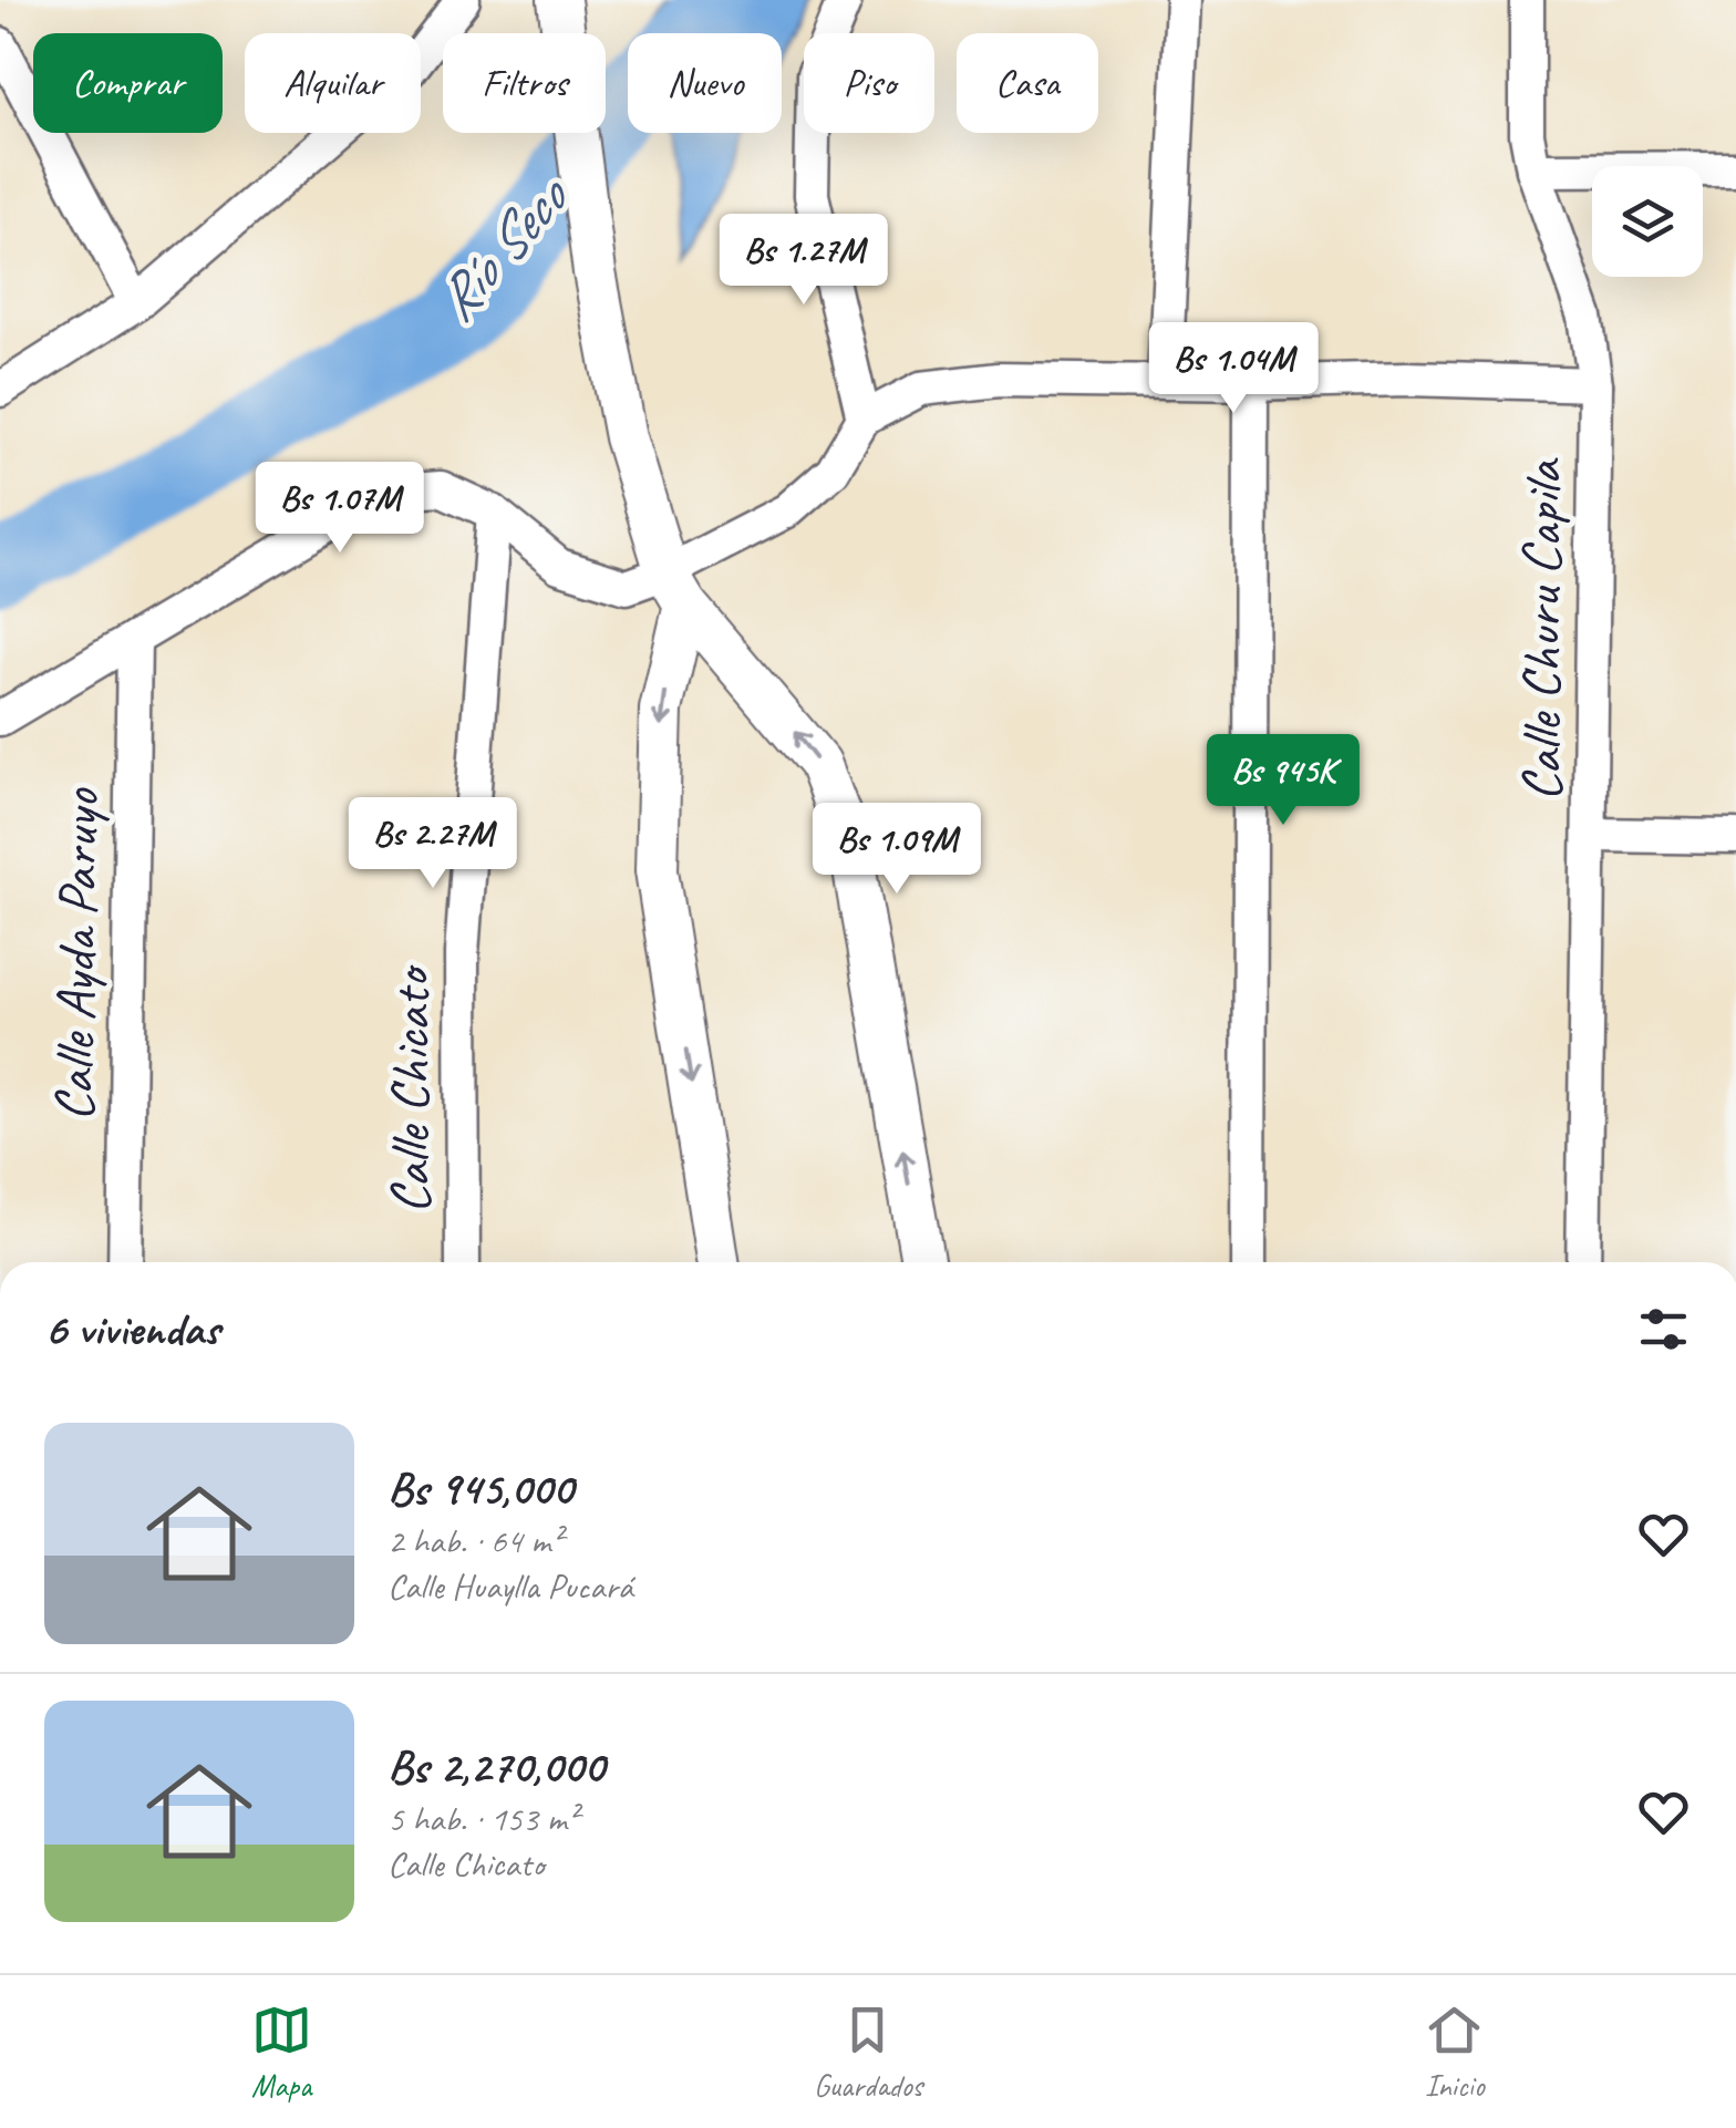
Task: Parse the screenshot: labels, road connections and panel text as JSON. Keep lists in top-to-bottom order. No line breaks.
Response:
{"streets":{"street":["Calle Churu Capila","Calle Ayda Paruyo","Calle Chicato"]},"water":["Río Seco"],"page":{"chip":["Comprar","Alquilar","Filtros","Nuevo","Piso","Casa"],"price":["Bs 1.27M","Bs 1.04M","Bs 1.07M","Bs 945K","Bs 2.27M","Bs 1.09M"],"heading":"6 viviendas","list":[{"name":"Bs 945,000","note":"2 hab. · 64 m² · Calle Huaylla Pucará"},{"name":"Bs 2,270,000","note":"5 hab. · 153 m² · Calle Chicato"}],"tabs":["Mapa","Guardados","Inicio"]}}
